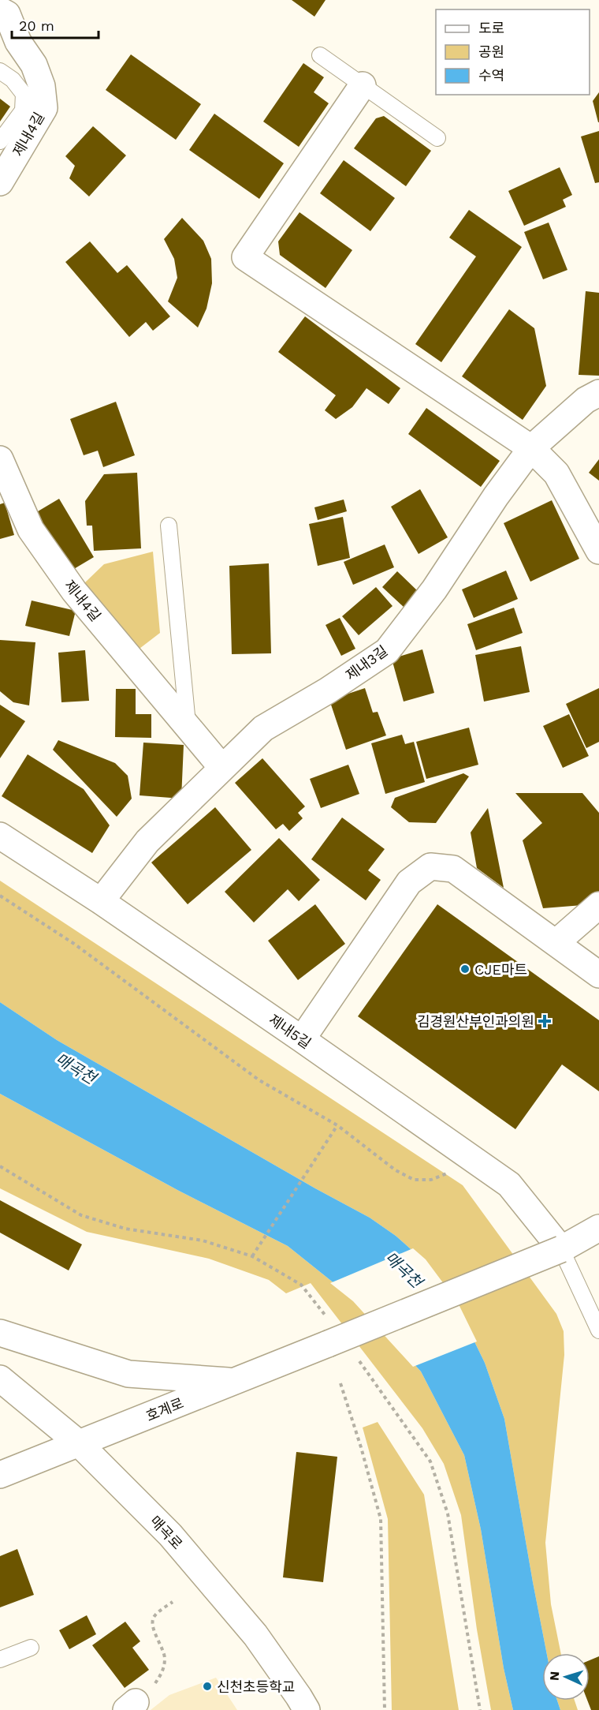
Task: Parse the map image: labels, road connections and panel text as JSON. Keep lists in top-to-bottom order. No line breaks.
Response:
{"streets":{"street":["제내4길","제내3길","제내5길","호계로","매곡로"]},"crossings":[["제내4길","제내3길"],["제내3길","제내5길"],["제내5길","호계로"],["호계로","매곡로"]],"water":["매곡천"],"places":{"other":["CJE마트","신천초등학교"],"health":["김경원산부인과의원"]},"legend":["도로","공원","수역"],"scale_bar":"20 m","north":"left"}
